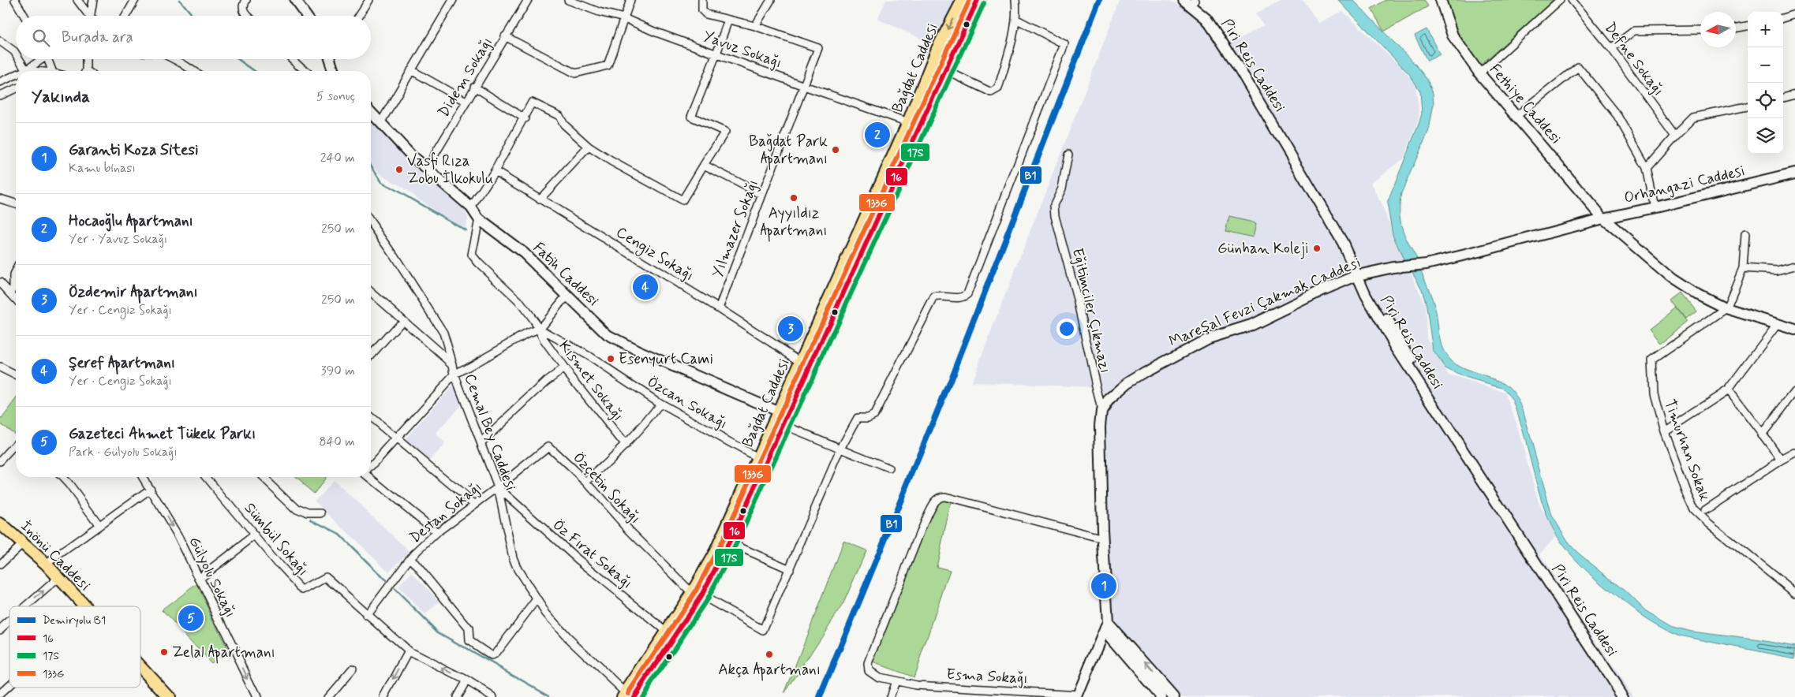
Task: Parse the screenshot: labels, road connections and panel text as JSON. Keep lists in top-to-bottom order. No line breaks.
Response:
{"streets":{"main road":["Piri Reis Caddesi","Bağdat Caddesi","Fethiye Caddesi","Orhangazi Caddesi","Fatih Caddesi","Mareşal Fevzi Çakmak Caddesi","İnönü Caddesi"],"street":["Yavuz Sokağı","Defne Sokağı","Didem Sokağı","Yılmazer Sokağı","Cengiz Sokağı","Eğitimciler Çıkmazı","Kısmet Sokağı","Özcan Sokağı","Cemal Bey Caddesi","Timurhan Sokak","Özçetin Sokağı","Destan Sokağı","Sümbül Sokağı","Öz Fırat Sokağı","Gülyolu Sokağı","Esma Sokağı"]},"crossings":[["Yavuz Sokağı","Bağdat Caddesi"],["Yavuz Sokağı","Yılmazer Sokağı"],["Piri Reis Caddesi","Mareşal Fevzi Çakmak Caddesi"],["Bağdat Caddesi","Cengiz Sokağı"],["Bağdat Caddesi","Fatih Caddesi"],["Bağdat Caddesi","Özcan Sokağı"],["Bağdat Caddesi","Cemal Bey Caddesi"],["Bağdat Caddesi","Özçetin Sokağı"],["Bağdat Caddesi","Öz Fırat Sokağı"],["Didem Sokağı","Fatih Caddesi"],["Fethiye Caddesi","Orhangazi Caddesi"],["Fethiye Caddesi","Mareşal Fevzi Çakmak Caddesi"],["Fethiye Caddesi","Timurhan Sokak"],["Orhangazi Caddesi","Mareşal Fevzi Çakmak Caddesi"],["Yılmazer Sokağı","Cengiz Sokağı"],["Fatih Caddesi","Özcan Sokağı"],["Mareşal Fevzi Çakmak Caddesi","Eğitimciler Çıkmazı"],["Kısmet Sokağı","Özcan Sokağı"],["Cemal Bey Caddesi","Özçetin Sokağı"],["Cemal Bey Caddesi","Destan Sokağı"],["Cemal Bey Caddesi","Öz Fırat Sokağı"],["Özçetin Sokağı","Destan Sokağı"],["Özçetin Sokağı","Öz Fırat Sokağı"],["Destan Sokağı","Sümbül Sokağı"],["Destan Sokağı","Öz Fırat Sokağı"]],"one_way":["Gülyolu Sokağı"],"places":["Bağdat Park Apartmanı","Vasfi Rıza Zobu İlkokulu","Ayyıldız Apartmanı","Günhan Koleji","Esenyurt Cami","Zelal Apartmanı","Akça Apartmanı"],"lines":["rail line B1","transit line 16","transit line 133G","transit line 17S"],"legend":["Demiryolu B1","16","17S","133G"],"north":"left","page":{"map_buttons":["+","−"],"search":"Burada ara","heading":["Yakında","5 sonuç"],"pins":["2","4","3","1","5"],"list":[{"mark":"1","name":"Garanti Koza Sitesi","note":"Kamu binası","value":"240 m"},{"mark":"2","name":"Hocaoğlu Apartmanı","note":"Yer · Yavuz Sokağı","value":"250 m"},{"mark":"3","name":"Özdemir Apartmanı","note":"Yer · Cengiz Sokağı","value":"250 m"},{"mark":"4","name":"Şeref Apartmanı","note":"Yer · Cengiz Sokağı","value":"390 m"},{"mark":"5","name":"Gazeteci Ahmet Tükek Parkı","note":"Park · Gülyolu Sokağı","value":"840 m"}]}}
